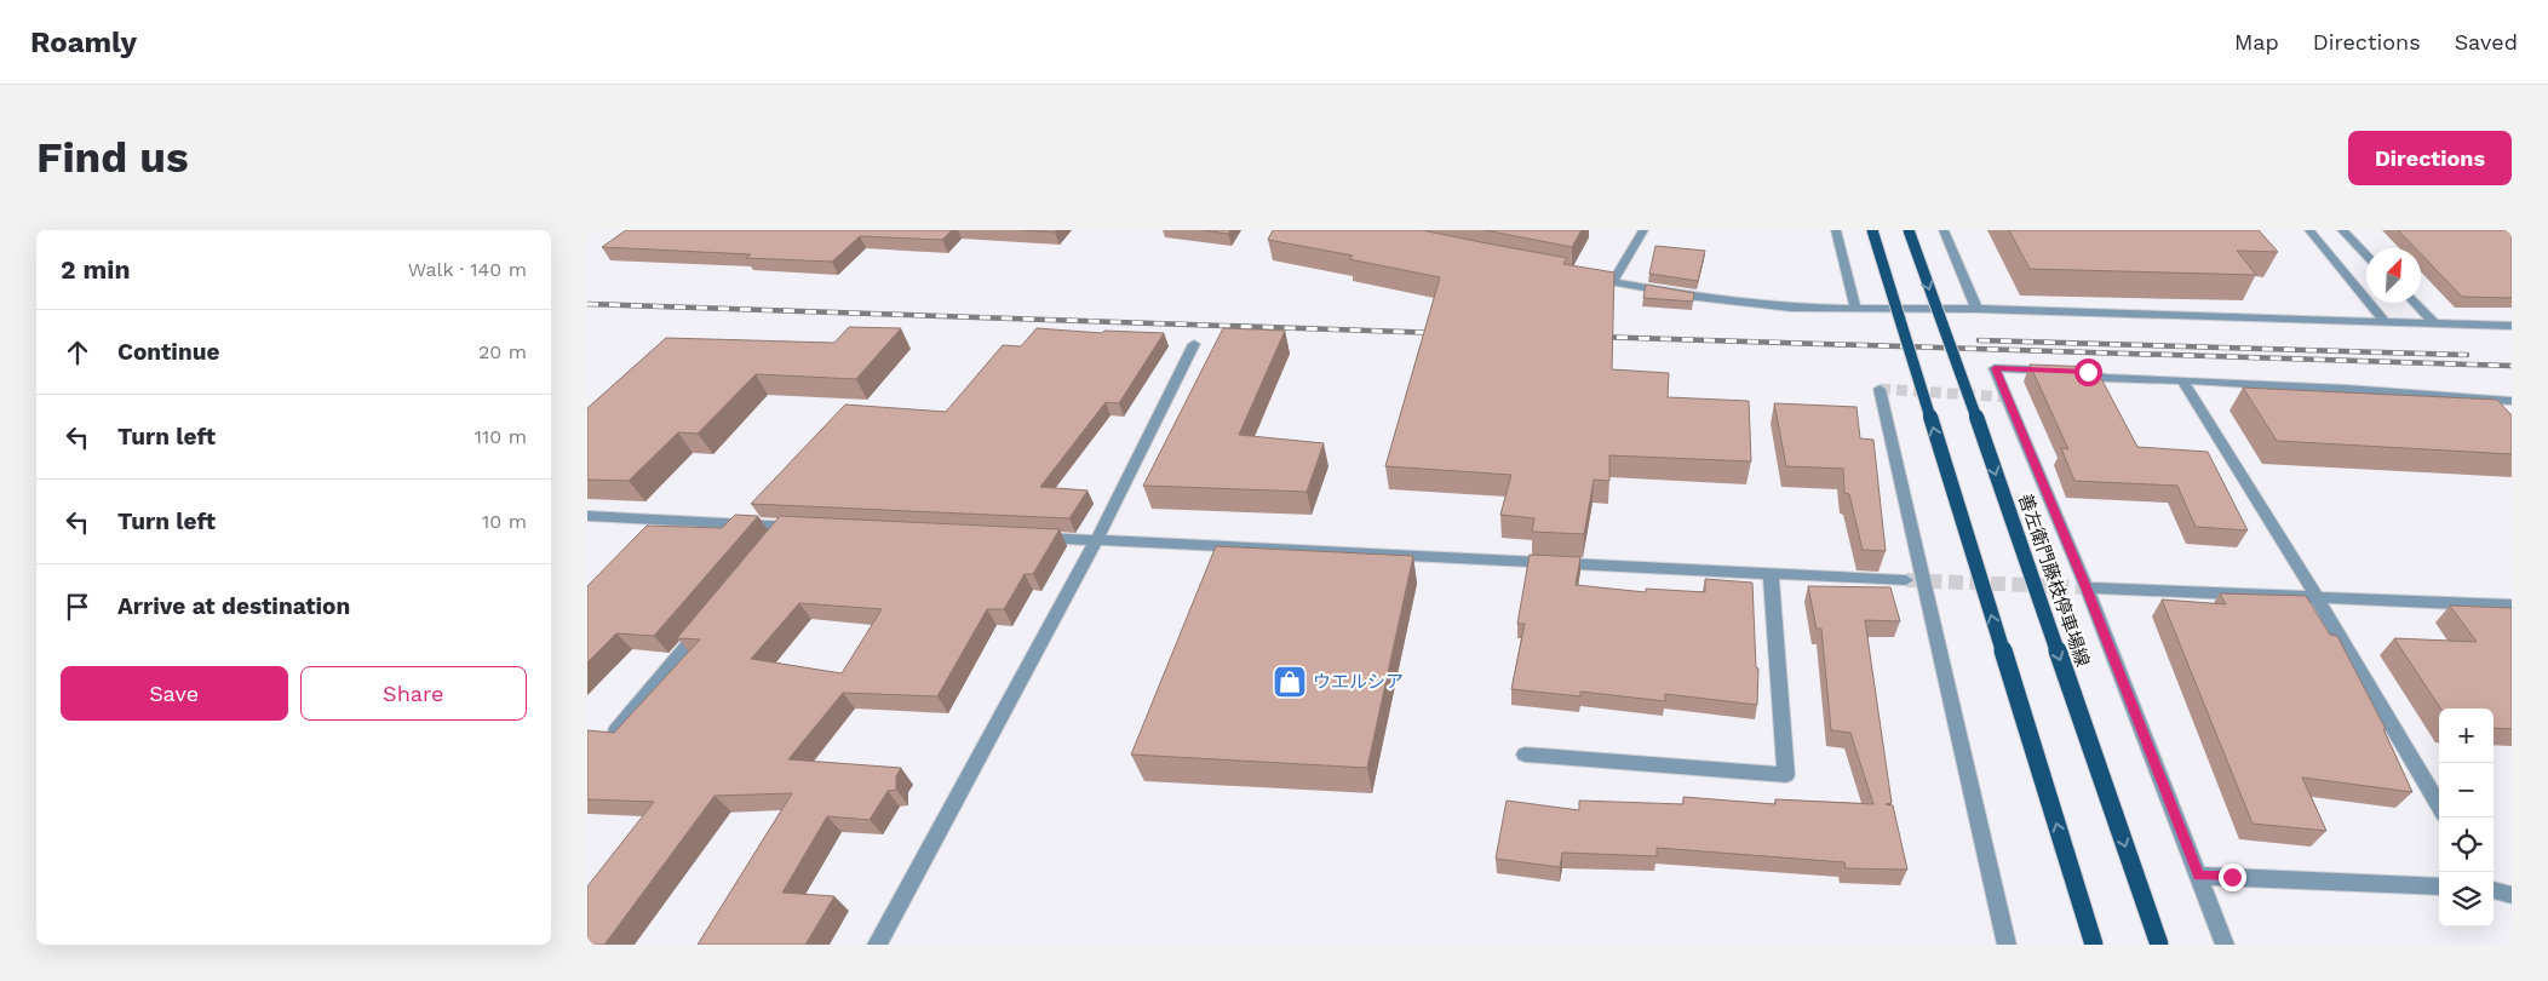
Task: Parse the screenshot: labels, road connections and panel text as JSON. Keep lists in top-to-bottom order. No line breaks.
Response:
{"streets":{"main road":["善左衛門藤枝停車場線"]},"places":{"shop":["ウエルシア"]},"north":"top right","page":{"header":"Roamly","nav":["Map","Directions","Saved"],"buttons":["Directions",["Save","Share"]],"title":"Find us","heading":["2 min","Walk · 140 m"],"list":[["Continue","20 m"],["Turn left","110 m"],["Turn left","10 m"],"Arrive at destination"],"map_buttons":["+","−"]}}
